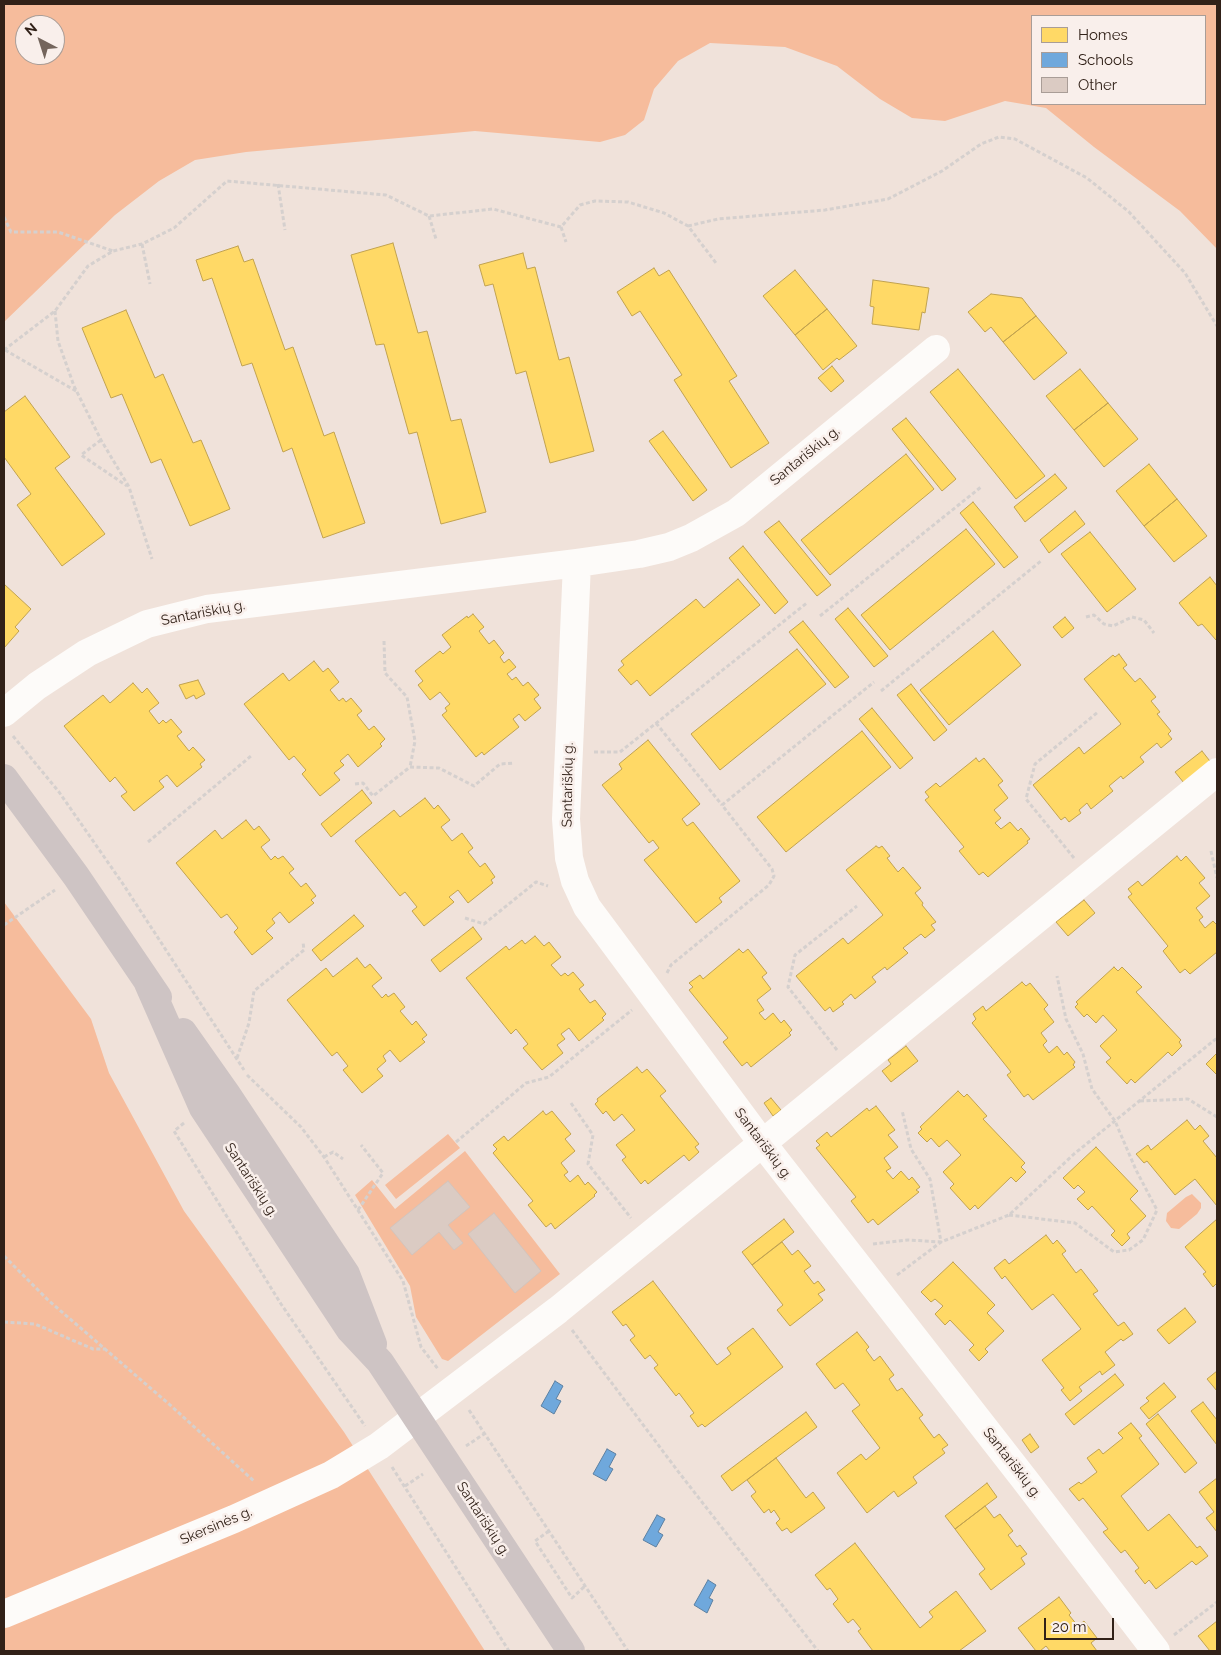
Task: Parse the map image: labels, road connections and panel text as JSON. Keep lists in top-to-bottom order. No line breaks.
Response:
{"streets":{"main road":["Santariškių g."],"street":["Skersinės g."]},"crossings":[["Santariškių g.","Skersinės g."]],"legend":["Homes","Schools","Other"],"scale_bar":"20 m","north":"top left"}
